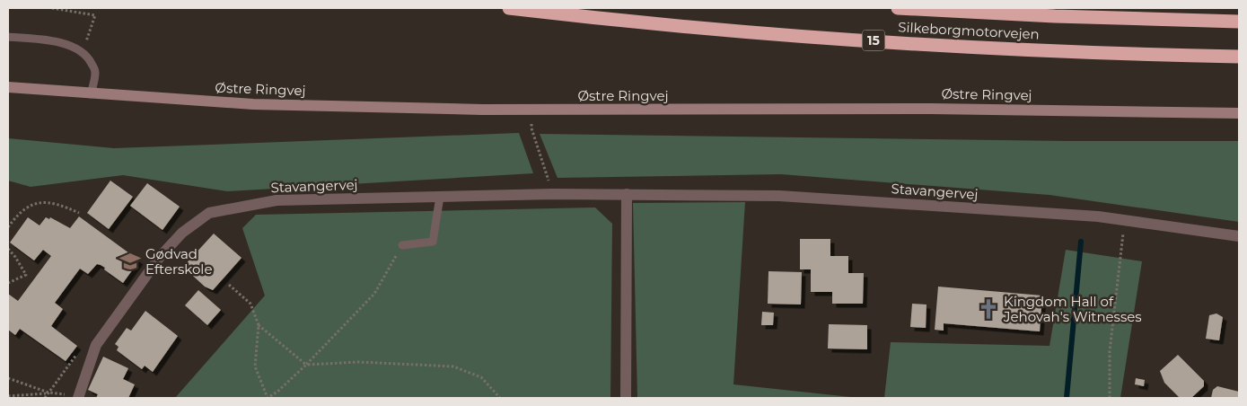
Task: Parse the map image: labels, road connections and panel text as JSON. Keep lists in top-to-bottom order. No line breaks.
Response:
{"streets":{"highway":["Silkeborgmotorvejen","15"],"main road":["Østre Ringvej"],"street":["Stavangervej"]},"places":{"school or university":["Gødvad Efterskole"],"church":["Kingdom Hall of Jehovah's Witnesses"]}}
